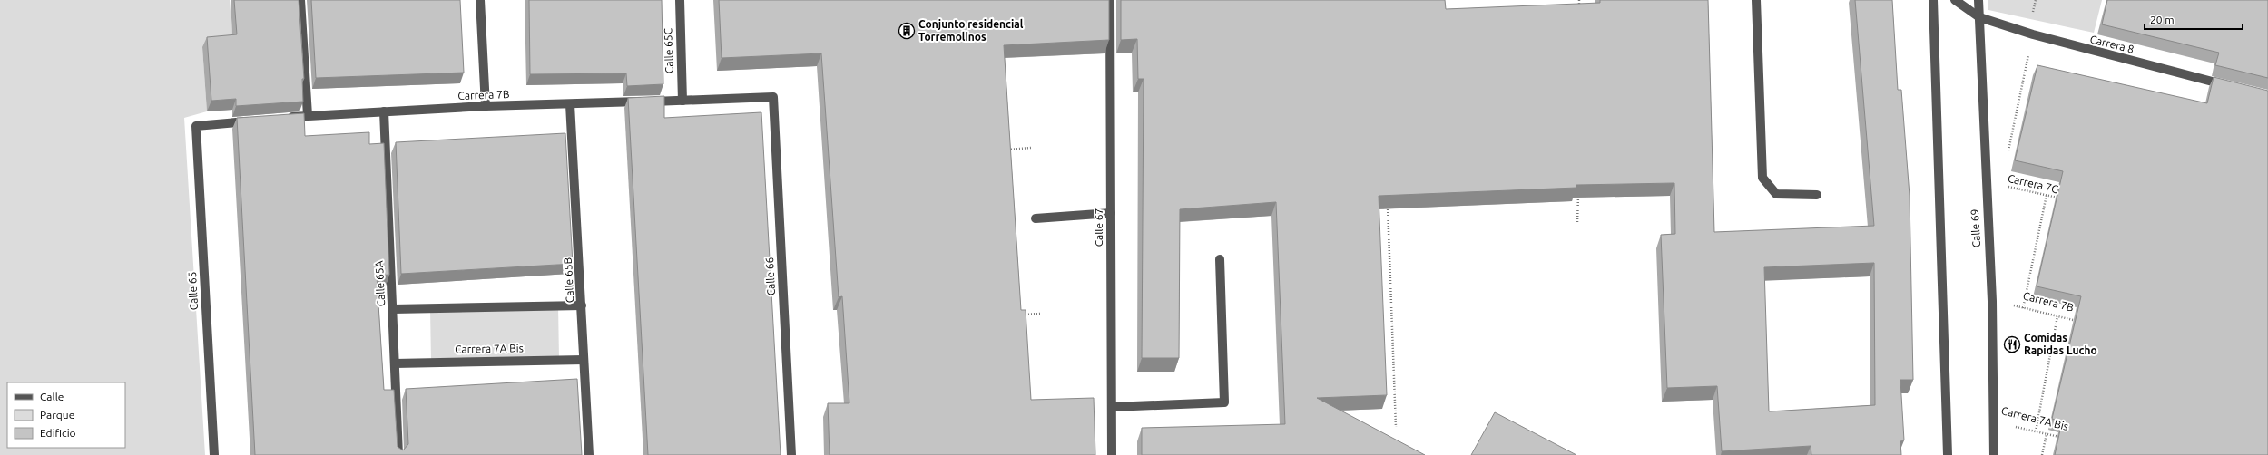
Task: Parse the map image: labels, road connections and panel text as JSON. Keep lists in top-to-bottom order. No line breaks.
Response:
{"streets":{"street":["Carrera 8","Calle 65C","Carrera 7B","Calle 67","Calle 69","Calle 66","Calle 65B","Calle 65A","Calle 65","Carrera 7A Bis"],"path":["Carrera 7C"]},"crossings":[["Carrera 8","Calle 69"],["Calle 65C","Carrera 7B"],["Carrera 7B","Calle 69"],["Carrera 7B","Calle 66"],["Carrera 7B","Calle 65B"],["Carrera 7B","Calle 65A"],["Carrera 7C","Calle 69"],["Calle 69","Carrera 7A Bis"],["Calle 65B","Carrera 7A Bis"],["Calle 65A","Carrera 7A Bis"]],"places":{"building":["Conjunto residencial Torremolinos"],"restaurant":["Comidas Rapidas Lucho"]},"legend":["Calle","Parque","Edificio"],"scale_bar":"20 m"}
